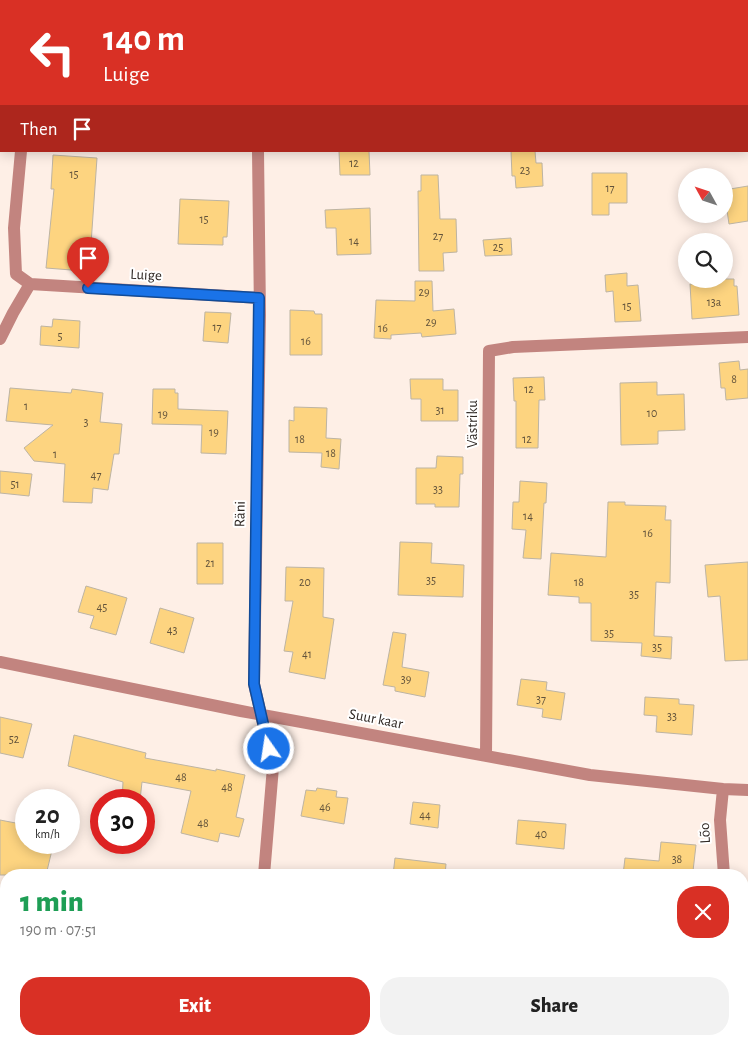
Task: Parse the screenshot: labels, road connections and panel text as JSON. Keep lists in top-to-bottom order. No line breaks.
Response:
{"streets":{"street":["Luige","Västriku","Räni","Suur kaar","Lõo"]},"crossings":[["Luige","Räni"],["Västriku","Suur kaar"],["Räni","Suur kaar"],["Suur kaar","Lõo"]],"house_numbers":["12","23","15","17","15","27","14","25","29","13a","15","29","17","16","5","16","8","12","1","31","10","19","3","19","18","12","18","1","47","51","33","14","16","21","35","20","18","35","45","43","35","35","41","39","37","33","52","48","48","46","44","48","40","38"],"north":"top left","page":{"turn":["140 m","Luige"],"then":"Then","speed":"20 km/h","limit":"30","heading":["1 min","190 m · 07:51"],"buttons":["Exit","Share"]}}
